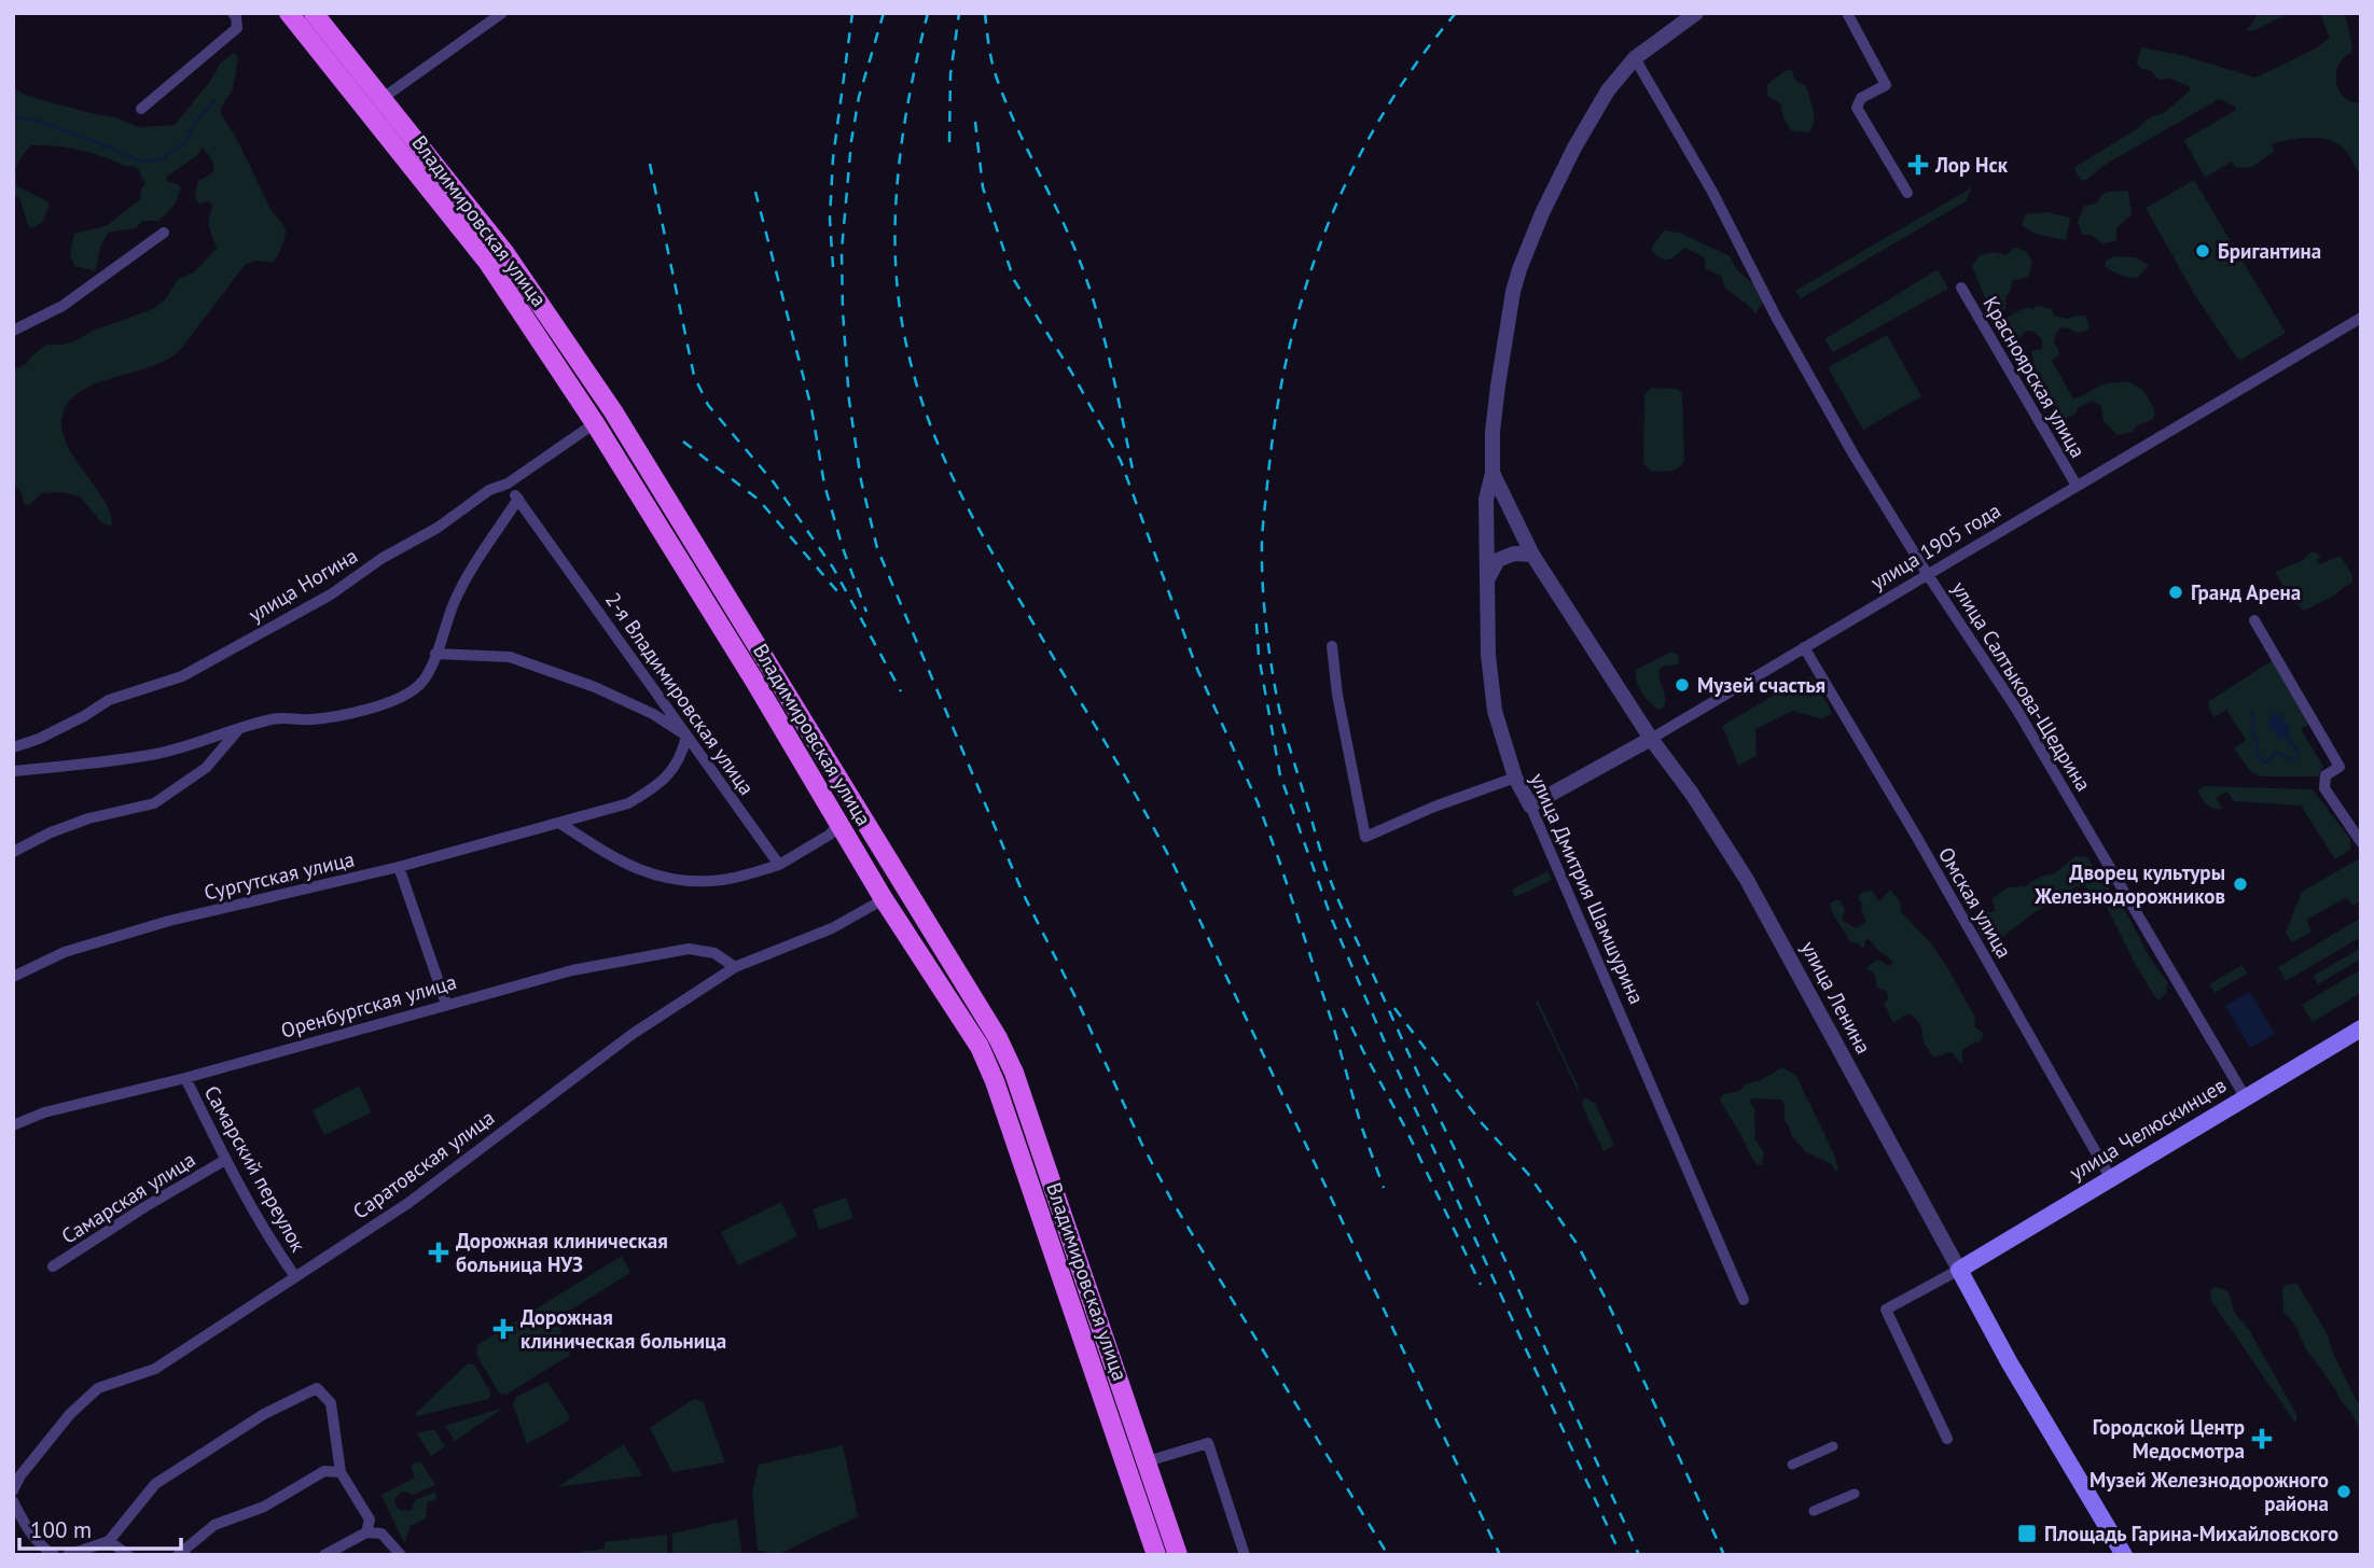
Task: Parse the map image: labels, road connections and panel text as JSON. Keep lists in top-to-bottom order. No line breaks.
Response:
{"streets":{"main road":["Владимировская улица","улица Ленина","улица Челюскинцев"],"street":["Красноярская улица","улица 1905 года","улица Ногина","улица Салтыкова-Щедрина","2-я Владимировская улица","Сургутская улица","улица Дмитрия Шамшурина","Омская улица","Оренбургская улица","Саратовская улица","Самарский переулок","Самарская улица"]},"crossings":[["Владимировская улица","улица Ногина"],["Владимировская улица","Саратовская улица"],["Красноярская улица","улица 1905 года"],["улица 1905 года","улица Салтыкова-Щедрина"],["улица 1905 года","улица Дмитрия Шамшурина"],["улица 1905 года","Омская улица"],["улица 1905 года","улица Ленина"],["улица Ногина","2-я Владимировская улица"],["улица Салтыкова-Щедрина","улица Дмитрия Шамшурина"],["улица Салтыкова-Щедрина","улица Челюскинцев"],["2-я Владимировская улица","Сургутская улица"],["улица Дмитрия Шамшурина","улица Ленина"],["Омская улица","улица Челюскинцев"],["улица Ленина","улица Челюскинцев"],["Оренбургская улица","Саратовская улица"],["Оренбургская улица","Самарский переулок"],["Саратовская улица","Самарский переулок"],["Самарский переулок","Самарская улица"]],"places":{"health":["Лор Нск","Дорожная клиническая больница НУЗ","Дорожная клиническая больница","Городской Центр Медосмотра"],"other":["Бригантина","Гранд Арена","Музей счастья","Дворец культуры Железнодорожников","Музей Железнодорожного района"],"transit":["Площадь Гарина-Михайловского"]},"scale_bar":"100 m"}
